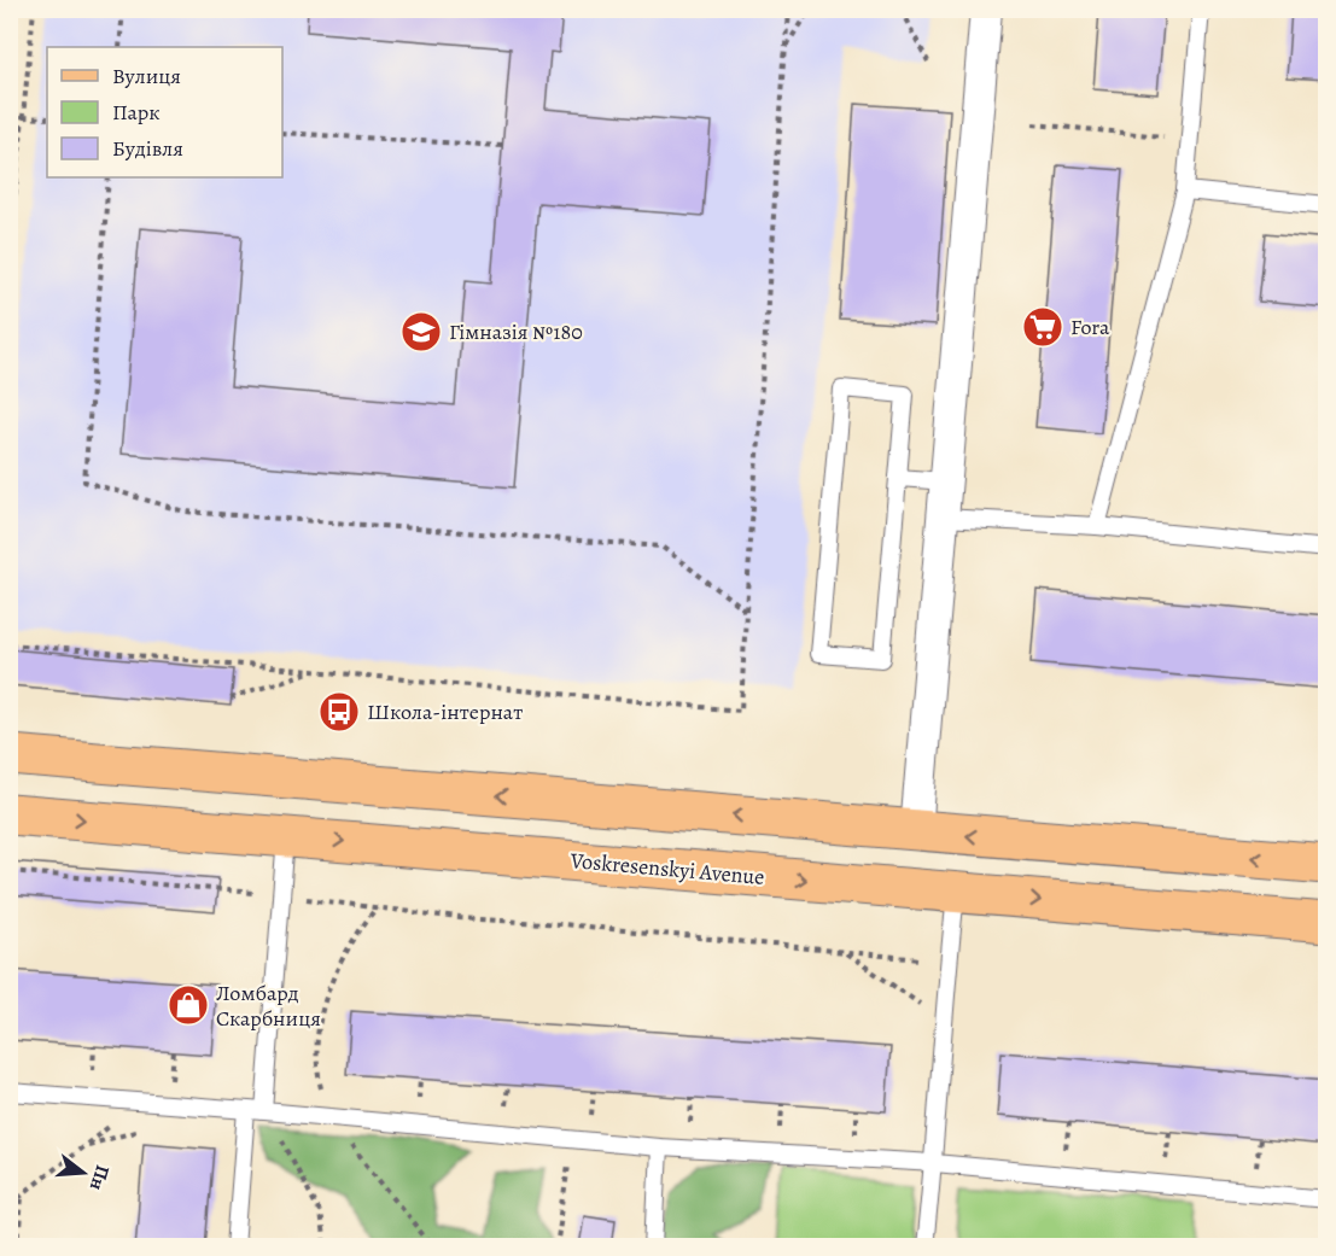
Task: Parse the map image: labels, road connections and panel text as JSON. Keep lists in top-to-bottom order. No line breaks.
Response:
{"streets":{"main road":["Voskresenskyi Avenue"]},"places":{"supermarket":["Fora"],"school or university":["Гімназія №180"],"bus stop":["Школа-інтернат"],"shop":["Ломбард Скарбниця"]},"legend":["Вулиця","Парк","Будівля"],"north":"right"}
